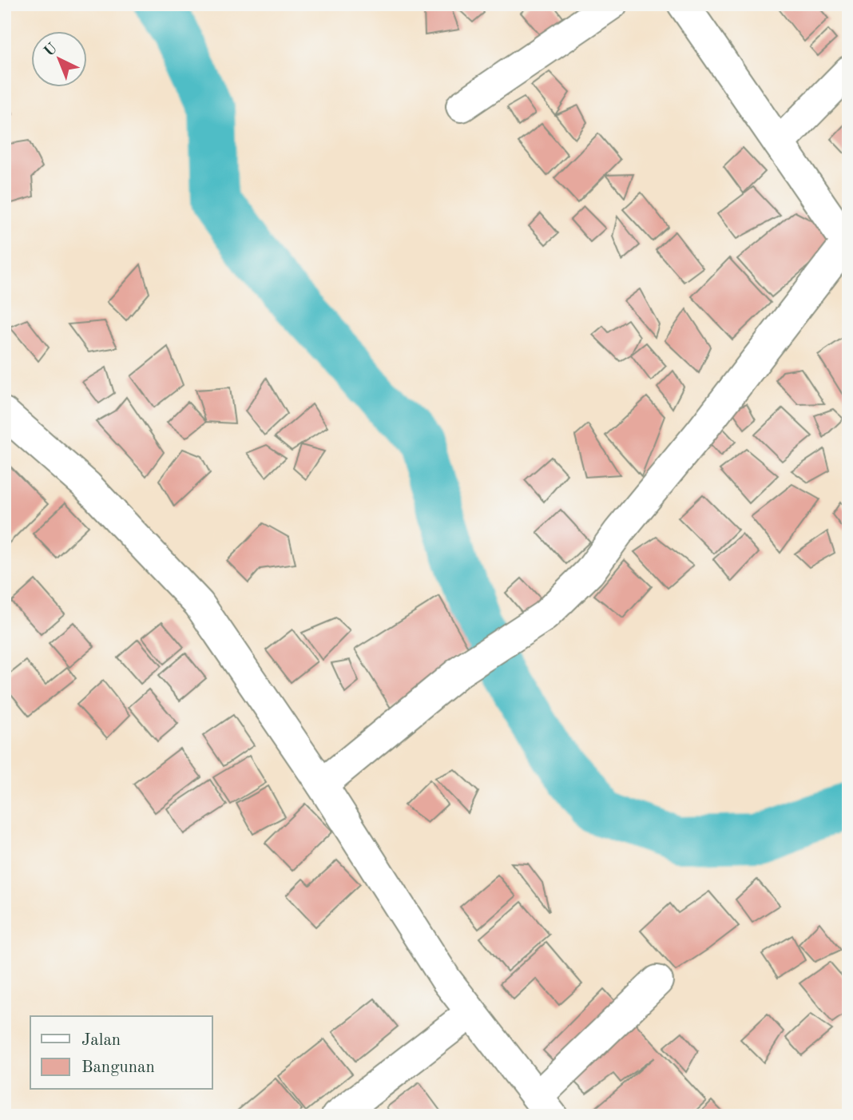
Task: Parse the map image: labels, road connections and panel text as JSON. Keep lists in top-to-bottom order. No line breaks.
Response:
{"legend":["Jalan","Bangunan"],"north":"top left"}
